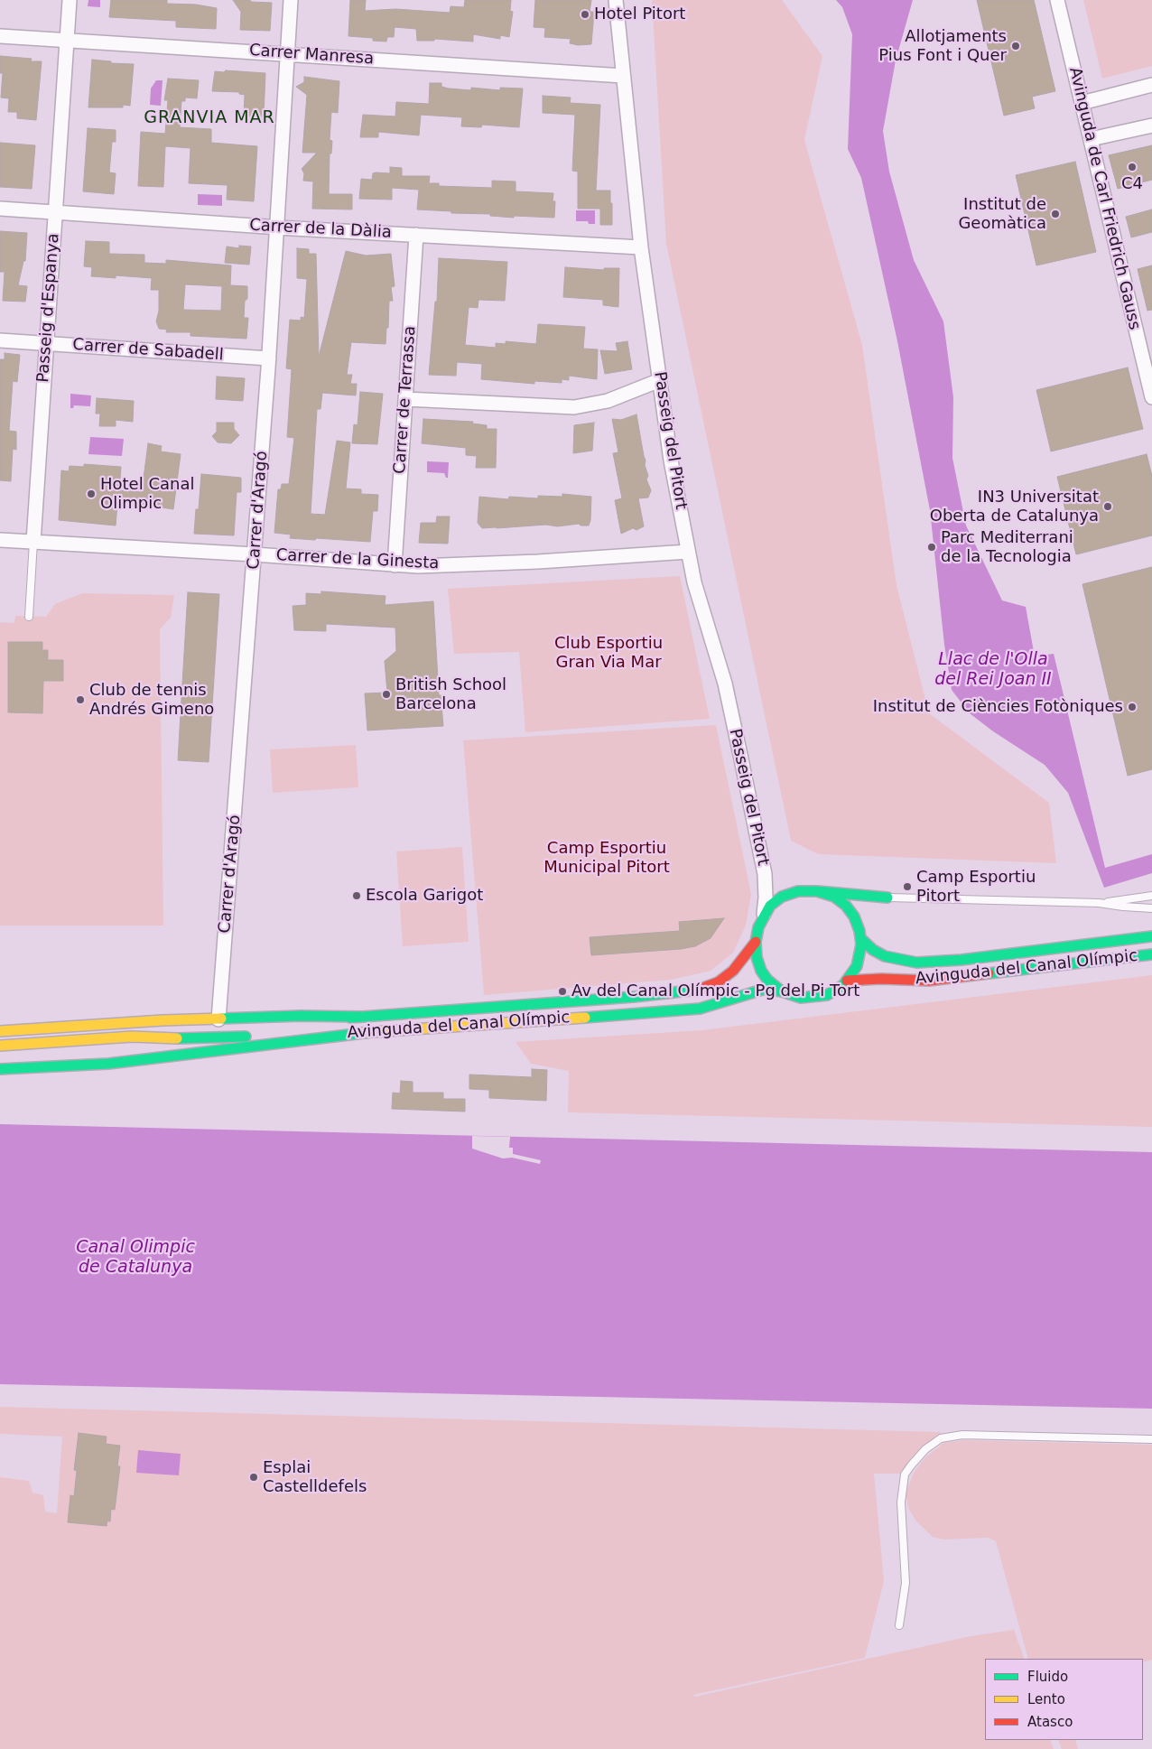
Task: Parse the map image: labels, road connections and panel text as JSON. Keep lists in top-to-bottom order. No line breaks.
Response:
{"streets":{"main road":["Avinguda del Canal Olímpic"],"street":["Carrer Manresa","Avinguda de Carl Friedrich Gauss","Carrer de la Dàlia","Passeig d'Espanya","Carrer de Sabadell","Carrer de Terrassa","Passeig del Pitort","Carrer d'Aragó","Carrer de la Ginesta"]},"crossings":[["Carrer Manresa","Passeig d'Espanya"],["Carrer Manresa","Passeig del Pitort"],["Carrer Manresa","Carrer d'Aragó"],["Carrer de la Dàlia","Passeig d'Espanya"],["Carrer de la Dàlia","Carrer de Terrassa"],["Carrer de la Dàlia","Passeig del Pitort"],["Carrer de la Dàlia","Carrer d'Aragó"],["Passeig d'Espanya","Carrer de Sabadell"],["Passeig d'Espanya","Carrer de la Ginesta"],["Carrer de Sabadell","Carrer d'Aragó"],["Carrer de Terrassa","Carrer de la Ginesta"],["Passeig del Pitort","Carrer de la Ginesta"],["Passeig del Pitort","Avinguda del Canal Olímpic"],["Carrer d'Aragó","Carrer de la Ginesta"]],"districts":["GRANVIA MAR"],"water":["Llac de l'Olla del Rei Joan II","Canal Olimpic de Catalunya"],"parks":["Club Esportiu Gran Via Mar","Camp Esportiu Municipal Pitort"],"places":["Hotel Pitort","Allotjaments Pius Font i Quer","C4","Institut de Geomàtica","Hotel Canal Olimpic","IN3 Universitat Oberta de Catalunya","Parc Mediterrani de la Tecnologia","British School Barcelona","Club de tennis Andrés Gimeno","Institut de Ciències Fotòniques","Camp Esportiu Pitort","Escola Garigot","Av del Canal Olímpic - Pg del Pi Tort","Esplai Castelldefels"],"legend":["Fluido","Lento","Atasco"]}
